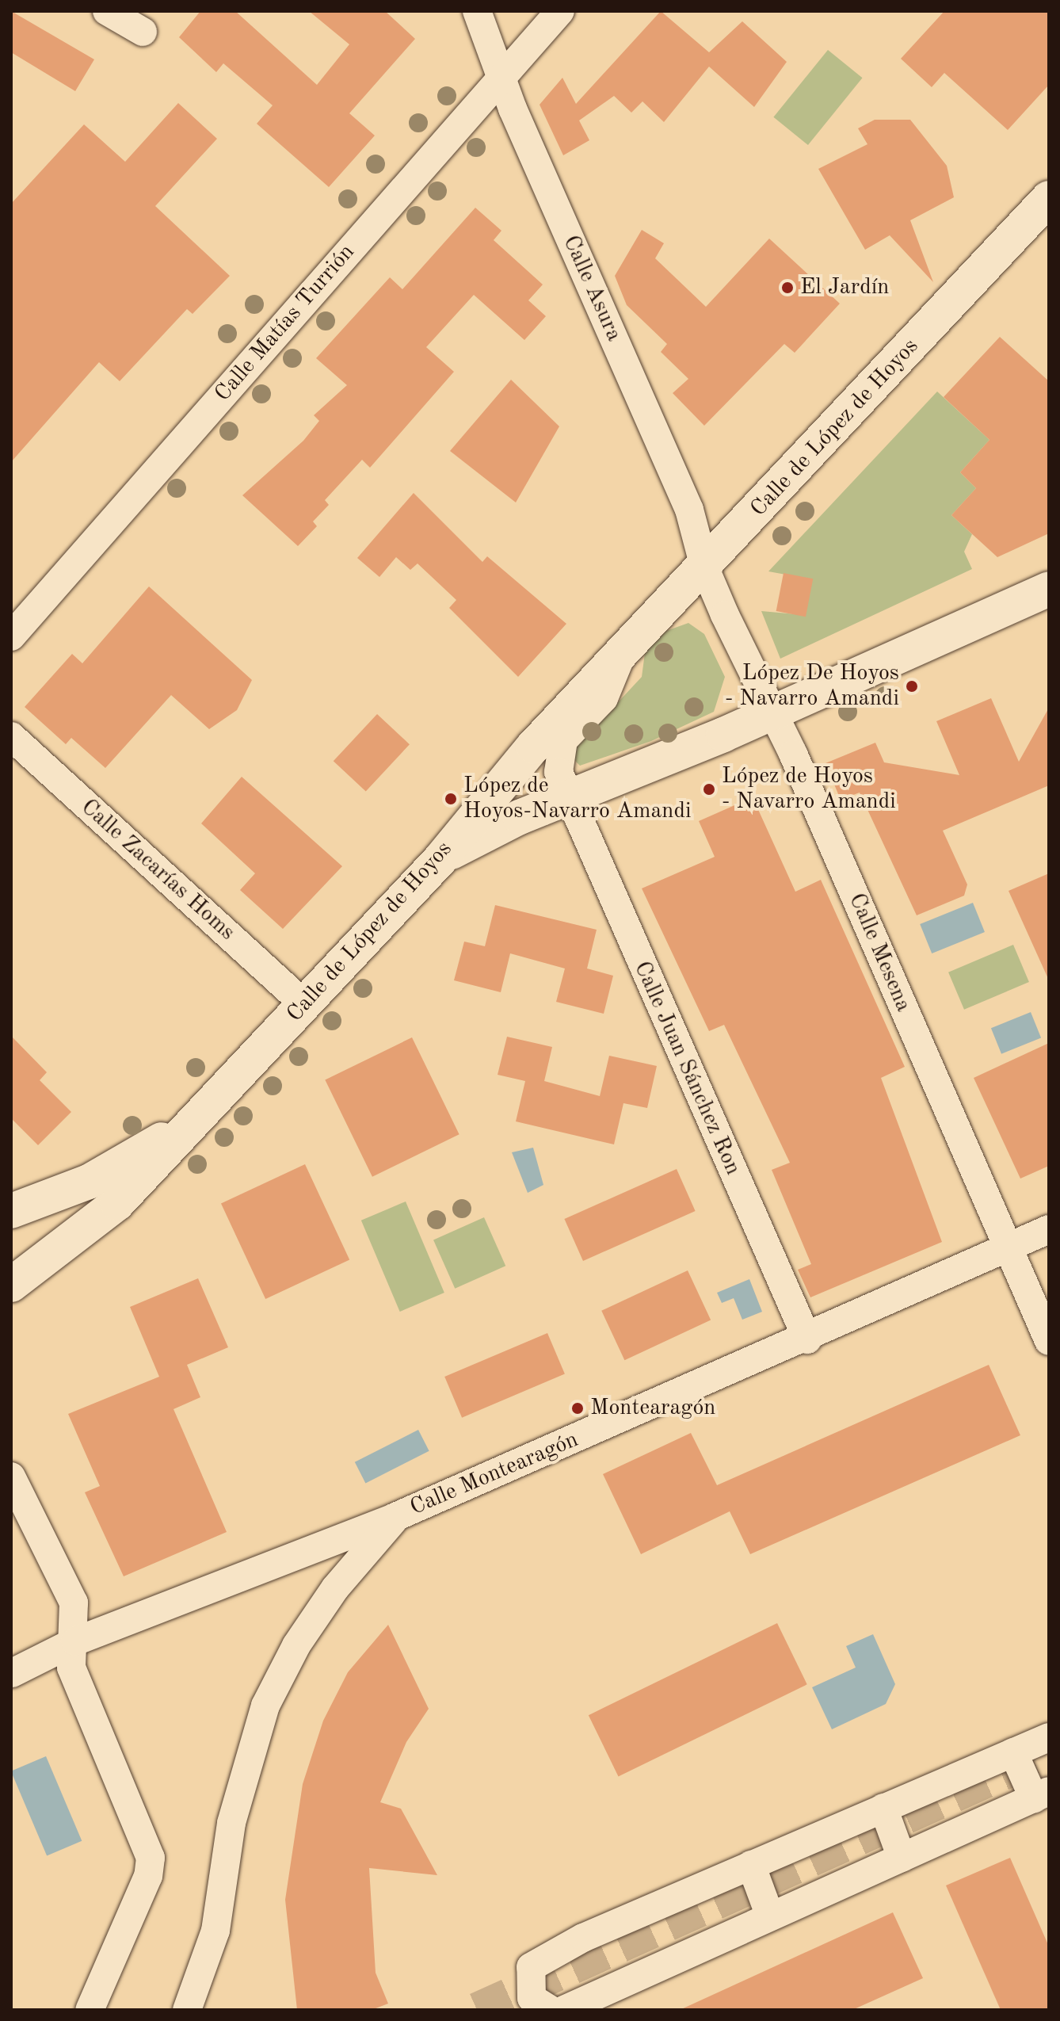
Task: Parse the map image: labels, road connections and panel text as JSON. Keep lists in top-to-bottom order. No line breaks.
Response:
{"streets":{"street":["Calle Asura","Calle Matías Turrión","Calle de López de Hoyos","Calle Zacarías Homs","Calle Mesena","Calle Juan Sánchez Ron","Calle Montearagón"]},"crossings":[["Calle Asura","Calle Matías Turrión"],["Calle Asura","Calle de López de Hoyos"],["Calle Asura","Calle Mesena"],["Calle de López de Hoyos","Calle Zacarías Homs"],["Calle de López de Hoyos","Calle Mesena"],["Calle de López de Hoyos","Calle Juan Sánchez Ron"],["Calle Mesena","Calle Montearagón"],["Calle Juan Sánchez Ron","Calle Montearagón"]],"places":["El Jardín","López De Hoyos - Navarro Amandi","López de Hoyos - Navarro Amandi","López de Hoyos-Navarro Amandi","Montearagón"]}
